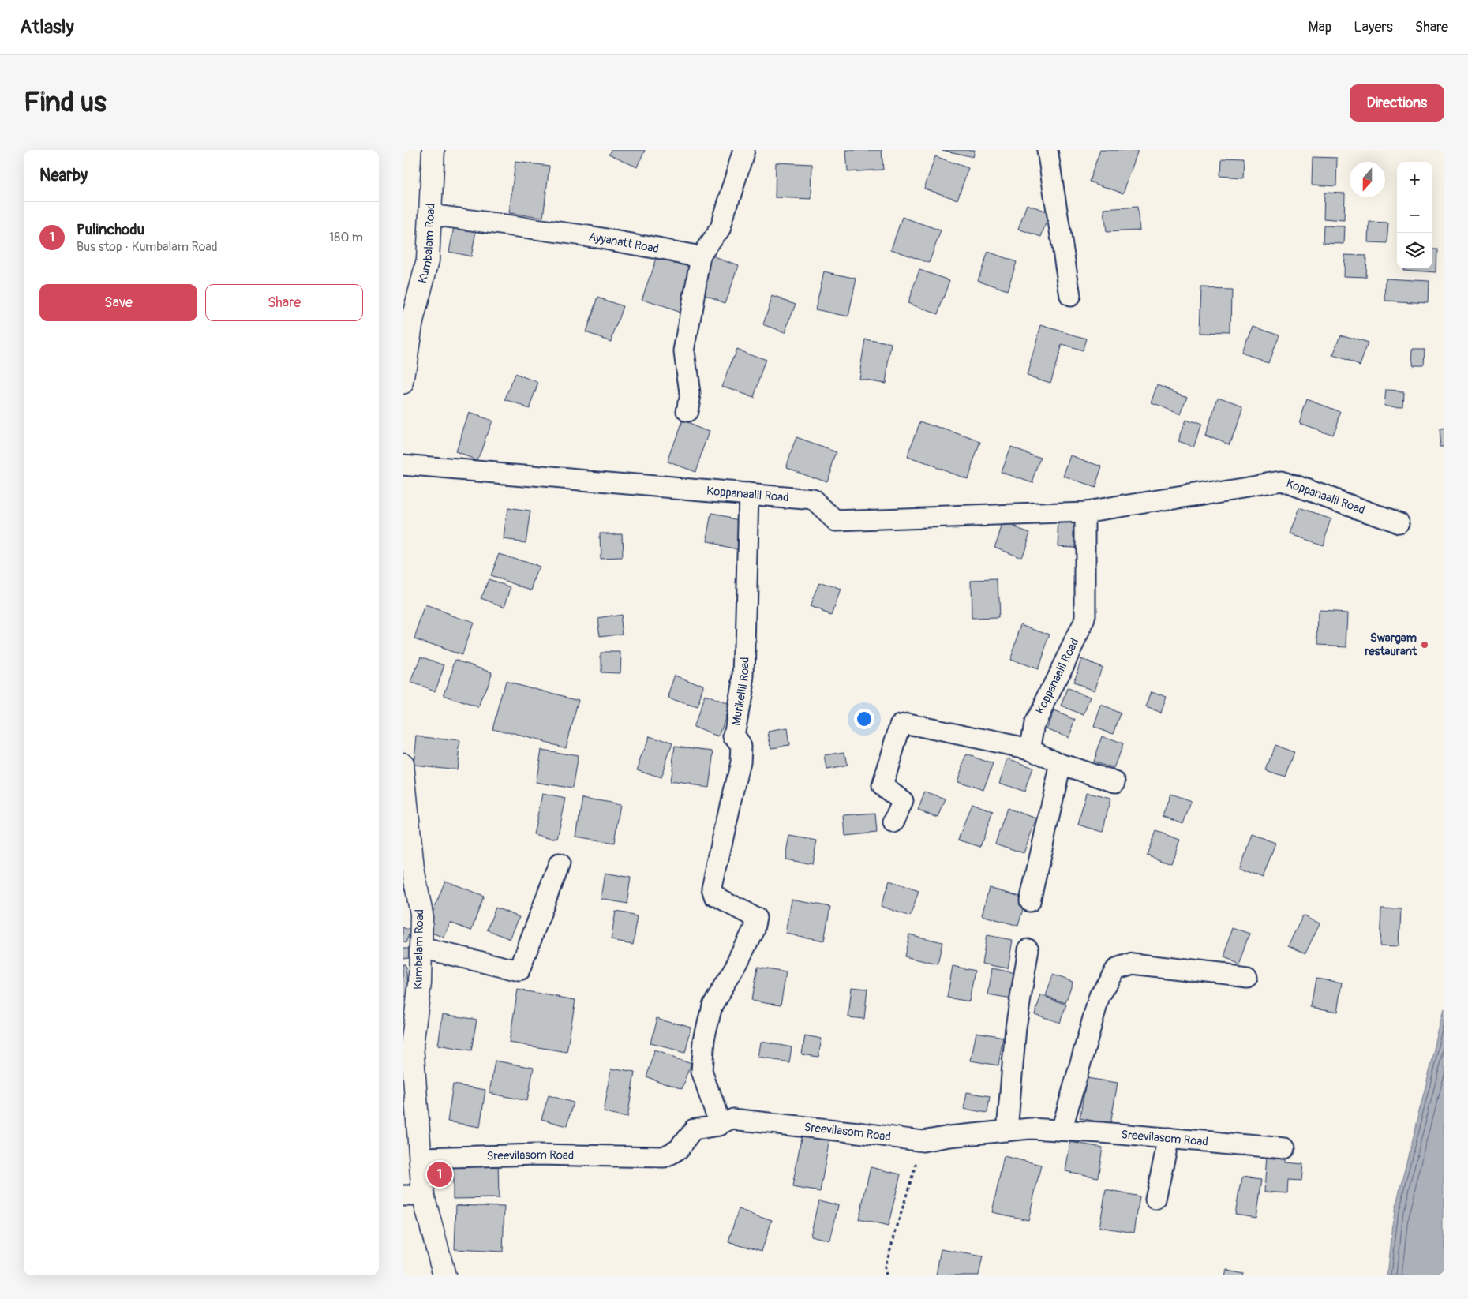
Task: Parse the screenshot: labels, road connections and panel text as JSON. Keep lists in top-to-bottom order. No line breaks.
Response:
{"streets":{"main road":["Kumbalam Road"],"street":["Ayyanatt Road","Koppanaalil Road","Murikellil Road","Sreevilasom Road"]},"crossings":[["Ayyanatt Road","Kumbalam Road"],["Kumbalam Road","Sreevilasom Road"],["Koppanaalil Road","Murikellil Road"],["Murikellil Road","Sreevilasom Road"]],"places":["Swargam restaurant"],"north":"bottom","page":{"header":"Atlasly","nav":["Map","Layers","Share"],"buttons":["Directions",["Save","Share"]],"title":"Find us","heading":"Nearby","map_buttons":["+","−"],"list":[{"mark":"1","name":"Pulinchodu","note":"Bus stop · Kumbalam Road","value":"180 m"}],"pins":"1"}}
